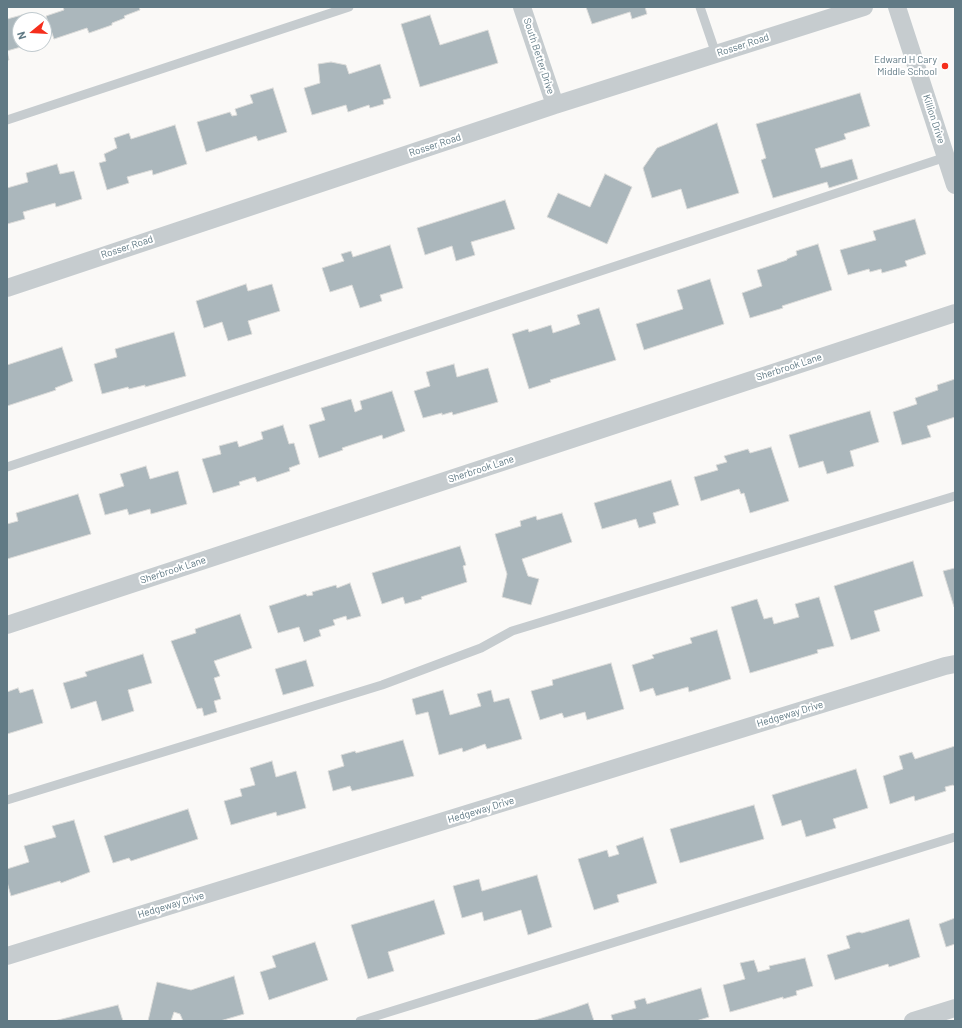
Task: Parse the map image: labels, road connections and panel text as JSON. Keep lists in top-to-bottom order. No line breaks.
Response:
{"streets":{"street":["Rosser Road","South Better Drive","Killion Drive","Sherbrook Lane","Hedgeway Drive"]},"crossings":[["Rosser Road","South Better Drive"]],"places":["Edward H Cary Middle School"],"north":"left"}
